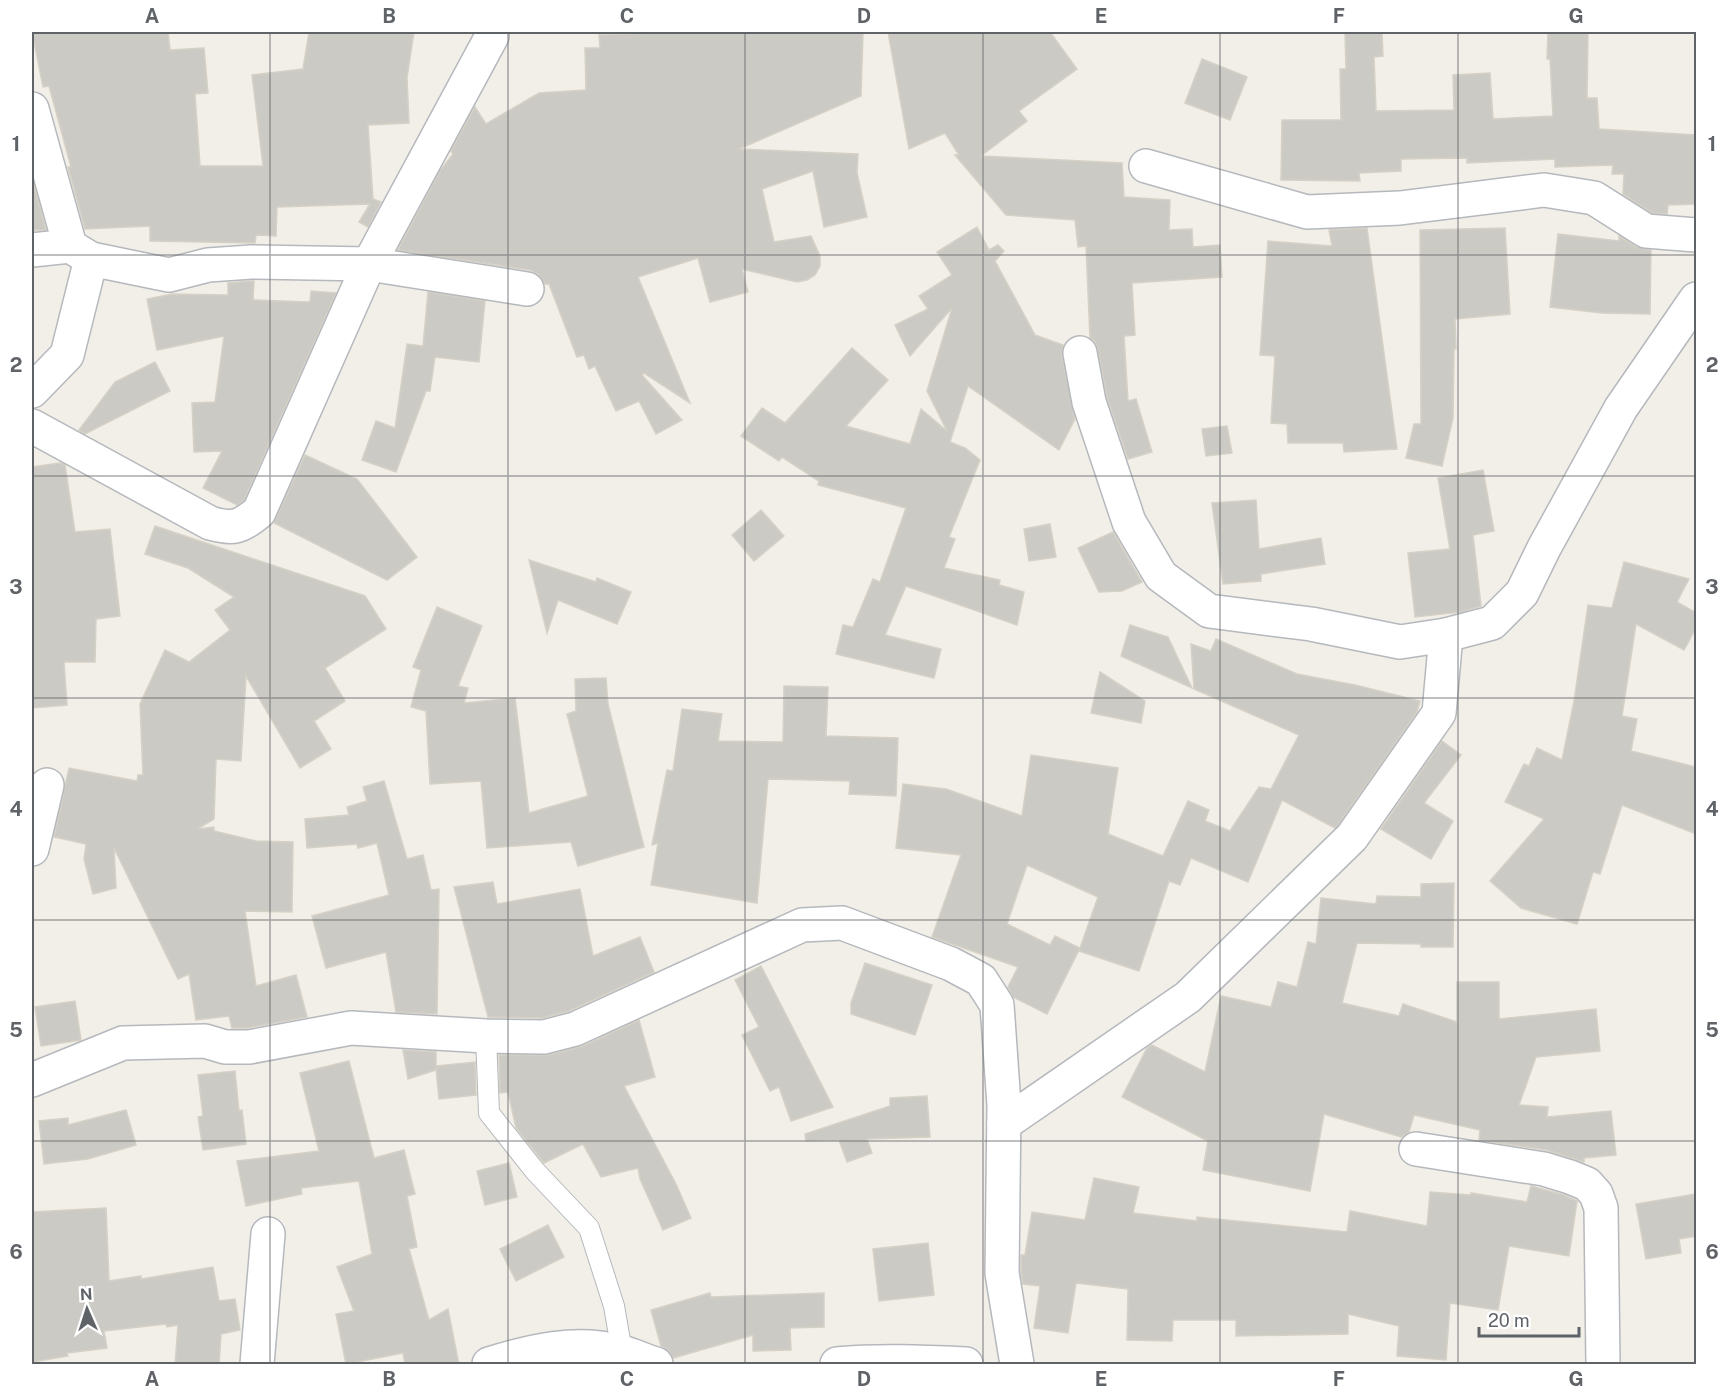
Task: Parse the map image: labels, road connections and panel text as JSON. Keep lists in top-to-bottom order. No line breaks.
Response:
{"scale_bar":"20 m","north":"top","grid":{"columns":["A","B","C","D","E","F","G"],"rows":["1","2","3","4","5","6"]}}
